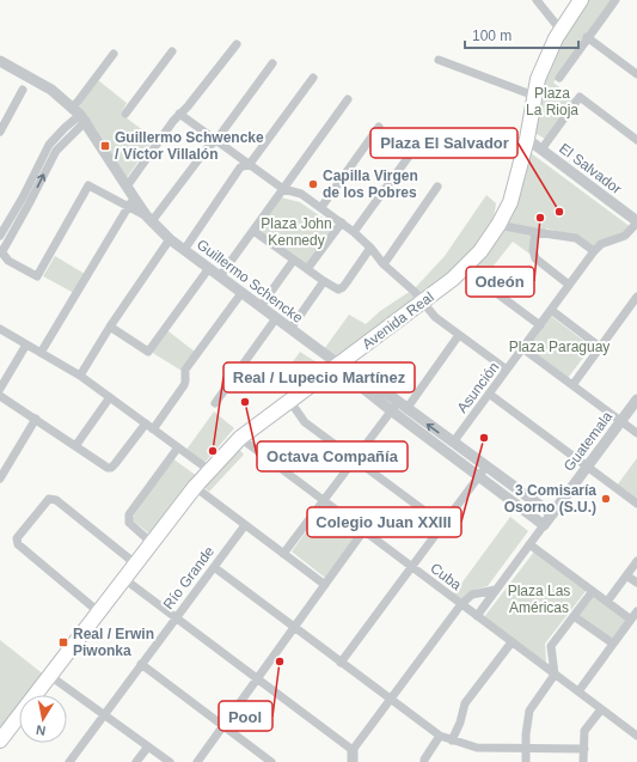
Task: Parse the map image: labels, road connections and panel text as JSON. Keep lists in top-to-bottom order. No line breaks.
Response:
{"streets":{"main road":["Avenida Real"],"street":["El Salvador","Guillermo Schencke","Asunción","Guatemala","Cuba","Río Grande"]},"crossings":[["El Salvador","Avenida Real"],["El Salvador","Asunción"],["Guillermo Schencke","Avenida Real"],["Avenida Real","Cuba"]],"parks":["Plaza La Rioja","Plaza John Kennedy","Plaza Paraguay","Plaza Las Américas"],"places":{"transit":["Guillermo Schwencke / Víctor Villalón","Real / Erwin Piwonka"],"other":["Capilla Virgen de los Pobres","Plaza El Salvador","Odeón","Octava Compañía","Colegio Juan XXIII","Real / Lupecio Martínez","3 Comisaría Osorno (S.U.)","Pool"]},"scale_bar":"100 m","north":"bottom"}
